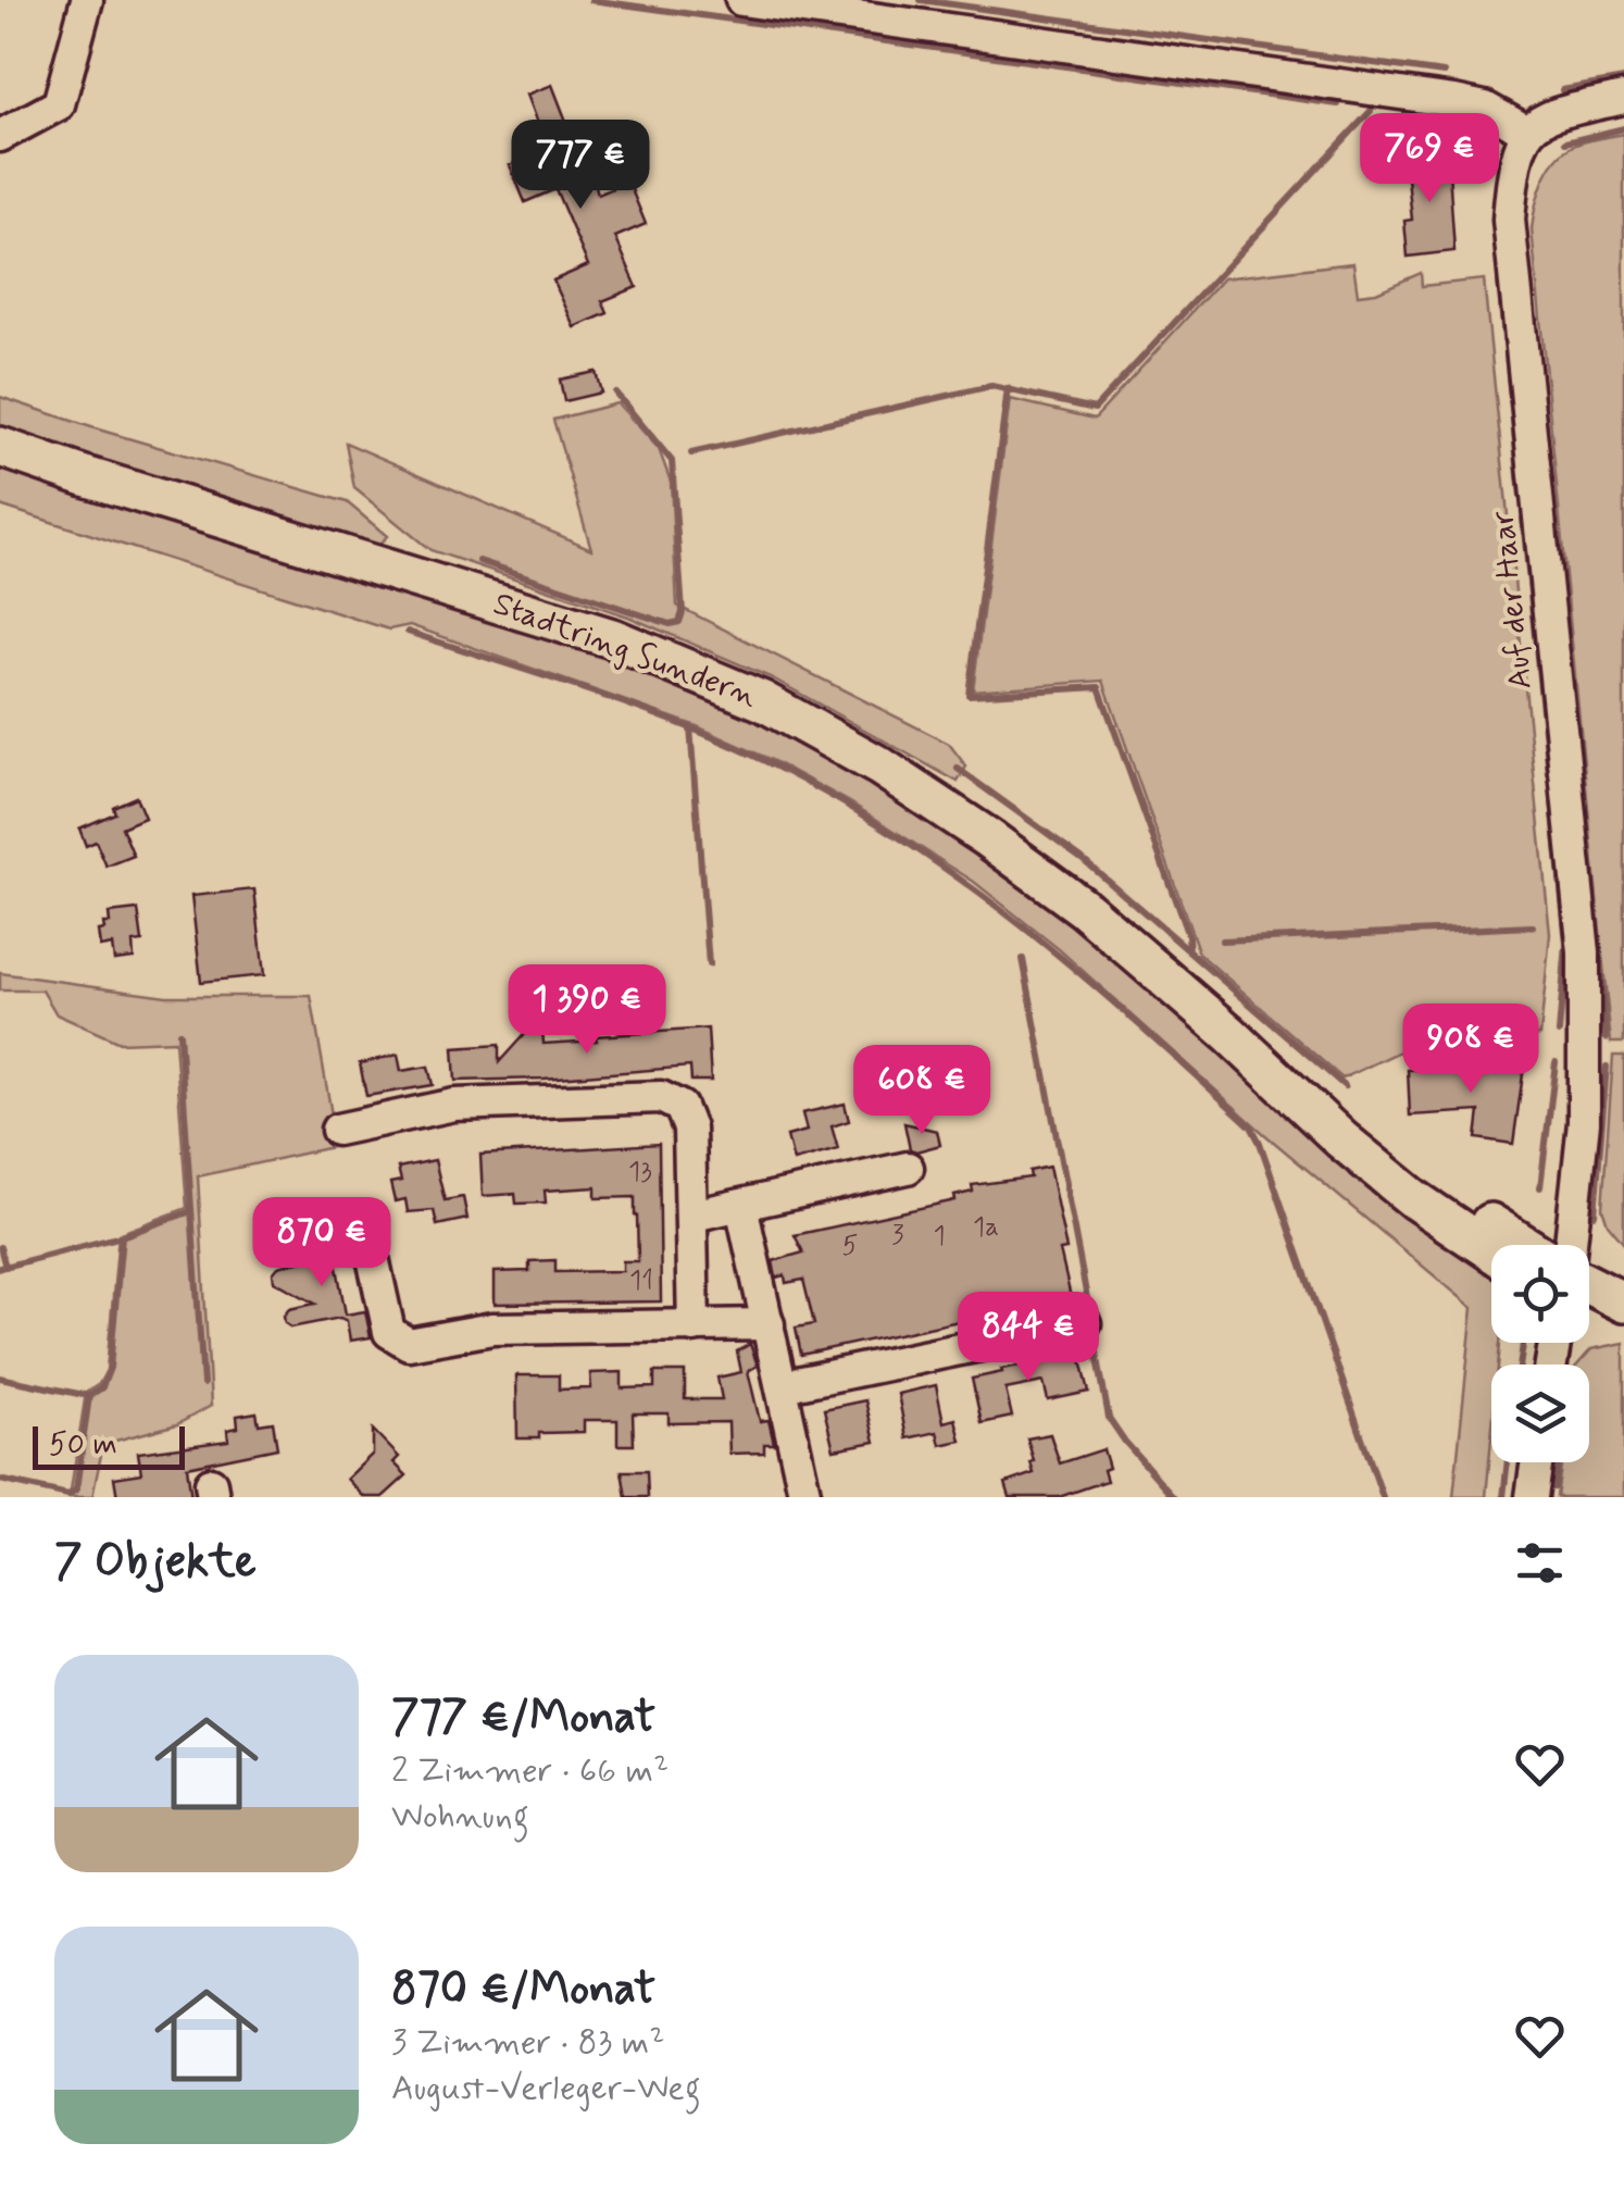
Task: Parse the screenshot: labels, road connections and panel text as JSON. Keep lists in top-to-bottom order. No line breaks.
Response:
{"streets":{"main road":["Stadtring Sundern"],"street":["Auf der Haar"]},"house_numbers":["13","1a","3","1","5","11"],"scale_bar":"50 m","page":{"price":["769 €","777 €","1 390 €","908 €","608 €","870 €","844 €"],"scale":"50 m","heading":"7 Objekte","list":[{"name":"777 €/Monat","note":"2 Zimmer · 66 m² · Wohnung"},{"name":"870 €/Monat","note":"3 Zimmer · 83 m² · August-Verleger-Weg"}]}}
